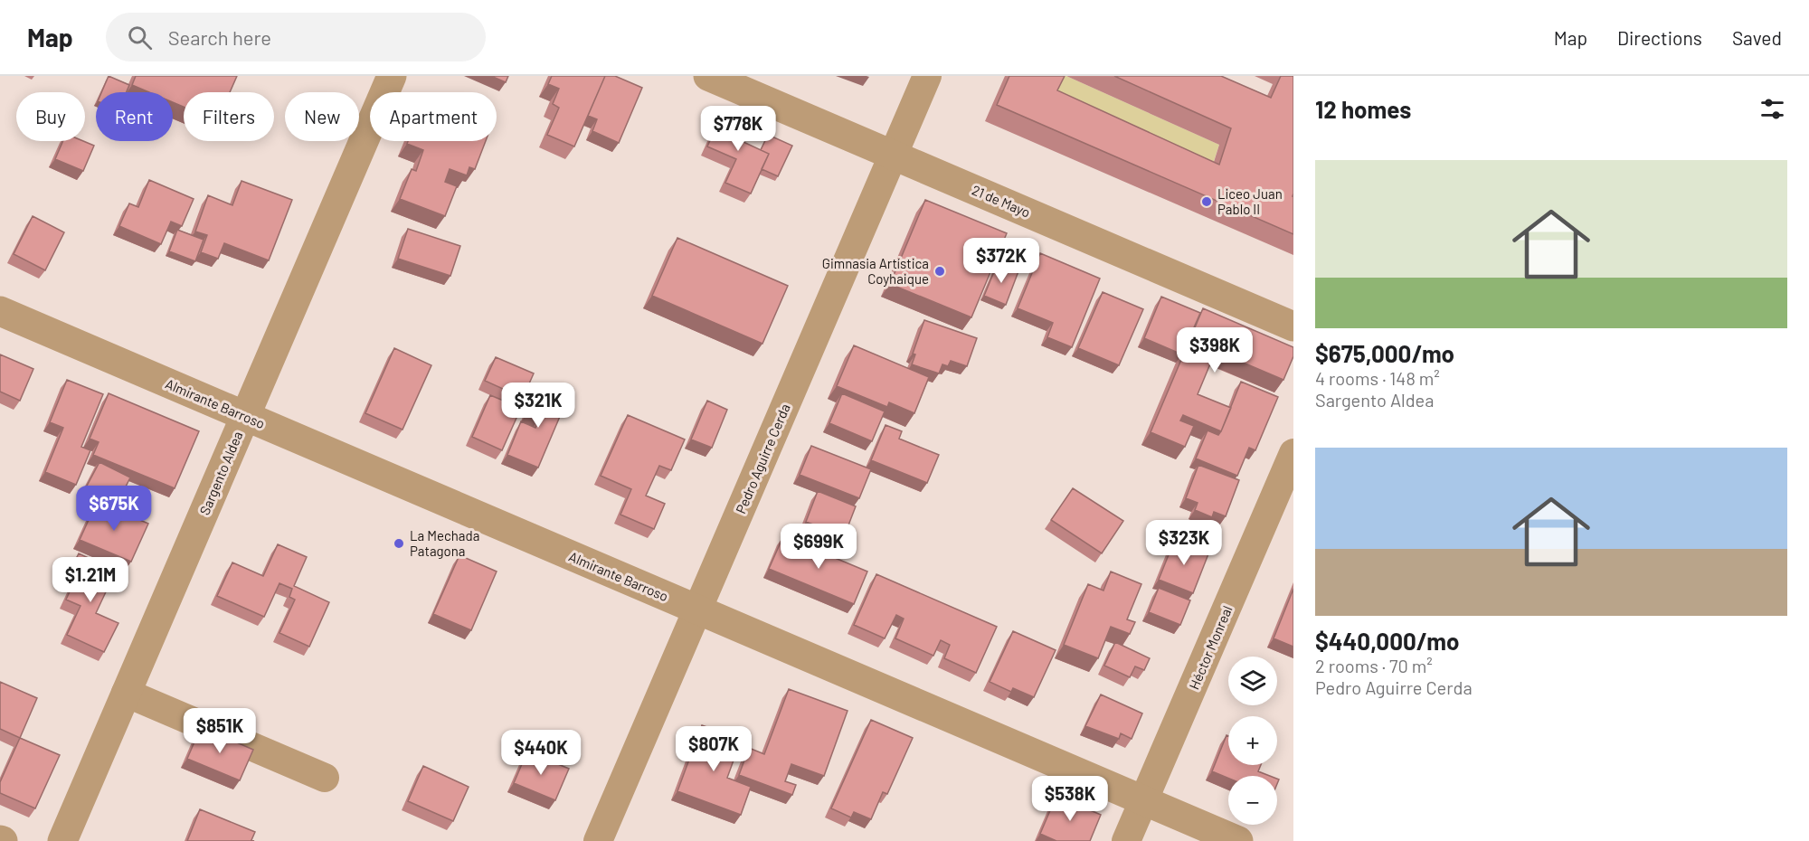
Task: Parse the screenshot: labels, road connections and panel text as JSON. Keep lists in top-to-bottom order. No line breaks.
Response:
{"streets":{"street":["21 de Mayo","Almirante Barroso","Pedro Aguirre Cerda","Sargento Aldea","Héctor Monreal"]},"crossings":[["21 de Mayo","Pedro Aguirre Cerda"],["Almirante Barroso","Pedro Aguirre Cerda"],["Almirante Barroso","Sargento Aldea"],["Almirante Barroso","Héctor Monreal"]],"places":["Liceo Juan Pablo II","Gimnasia Artística Coyhaique","La Mechada Patagona"],"page":{"header":"Map","search":"Search here","nav":["Map","Directions","Saved"],"heading":"12 homes","chip":["Buy","Rent","Filters","New","Apartment"],"price":["$778K","$372K","$398K","$321K","$675K","$323K","$699K","$1.21M","$851K","$807K","$440K","$538K"],"list":[{"name":"$675,000/mo","note":"4 rooms · 148 m² · Sargento Aldea"},{"name":"$440,000/mo","note":"2 rooms · 70 m² · Pedro Aguirre Cerda"}],"map_buttons":["+","−"]}}
